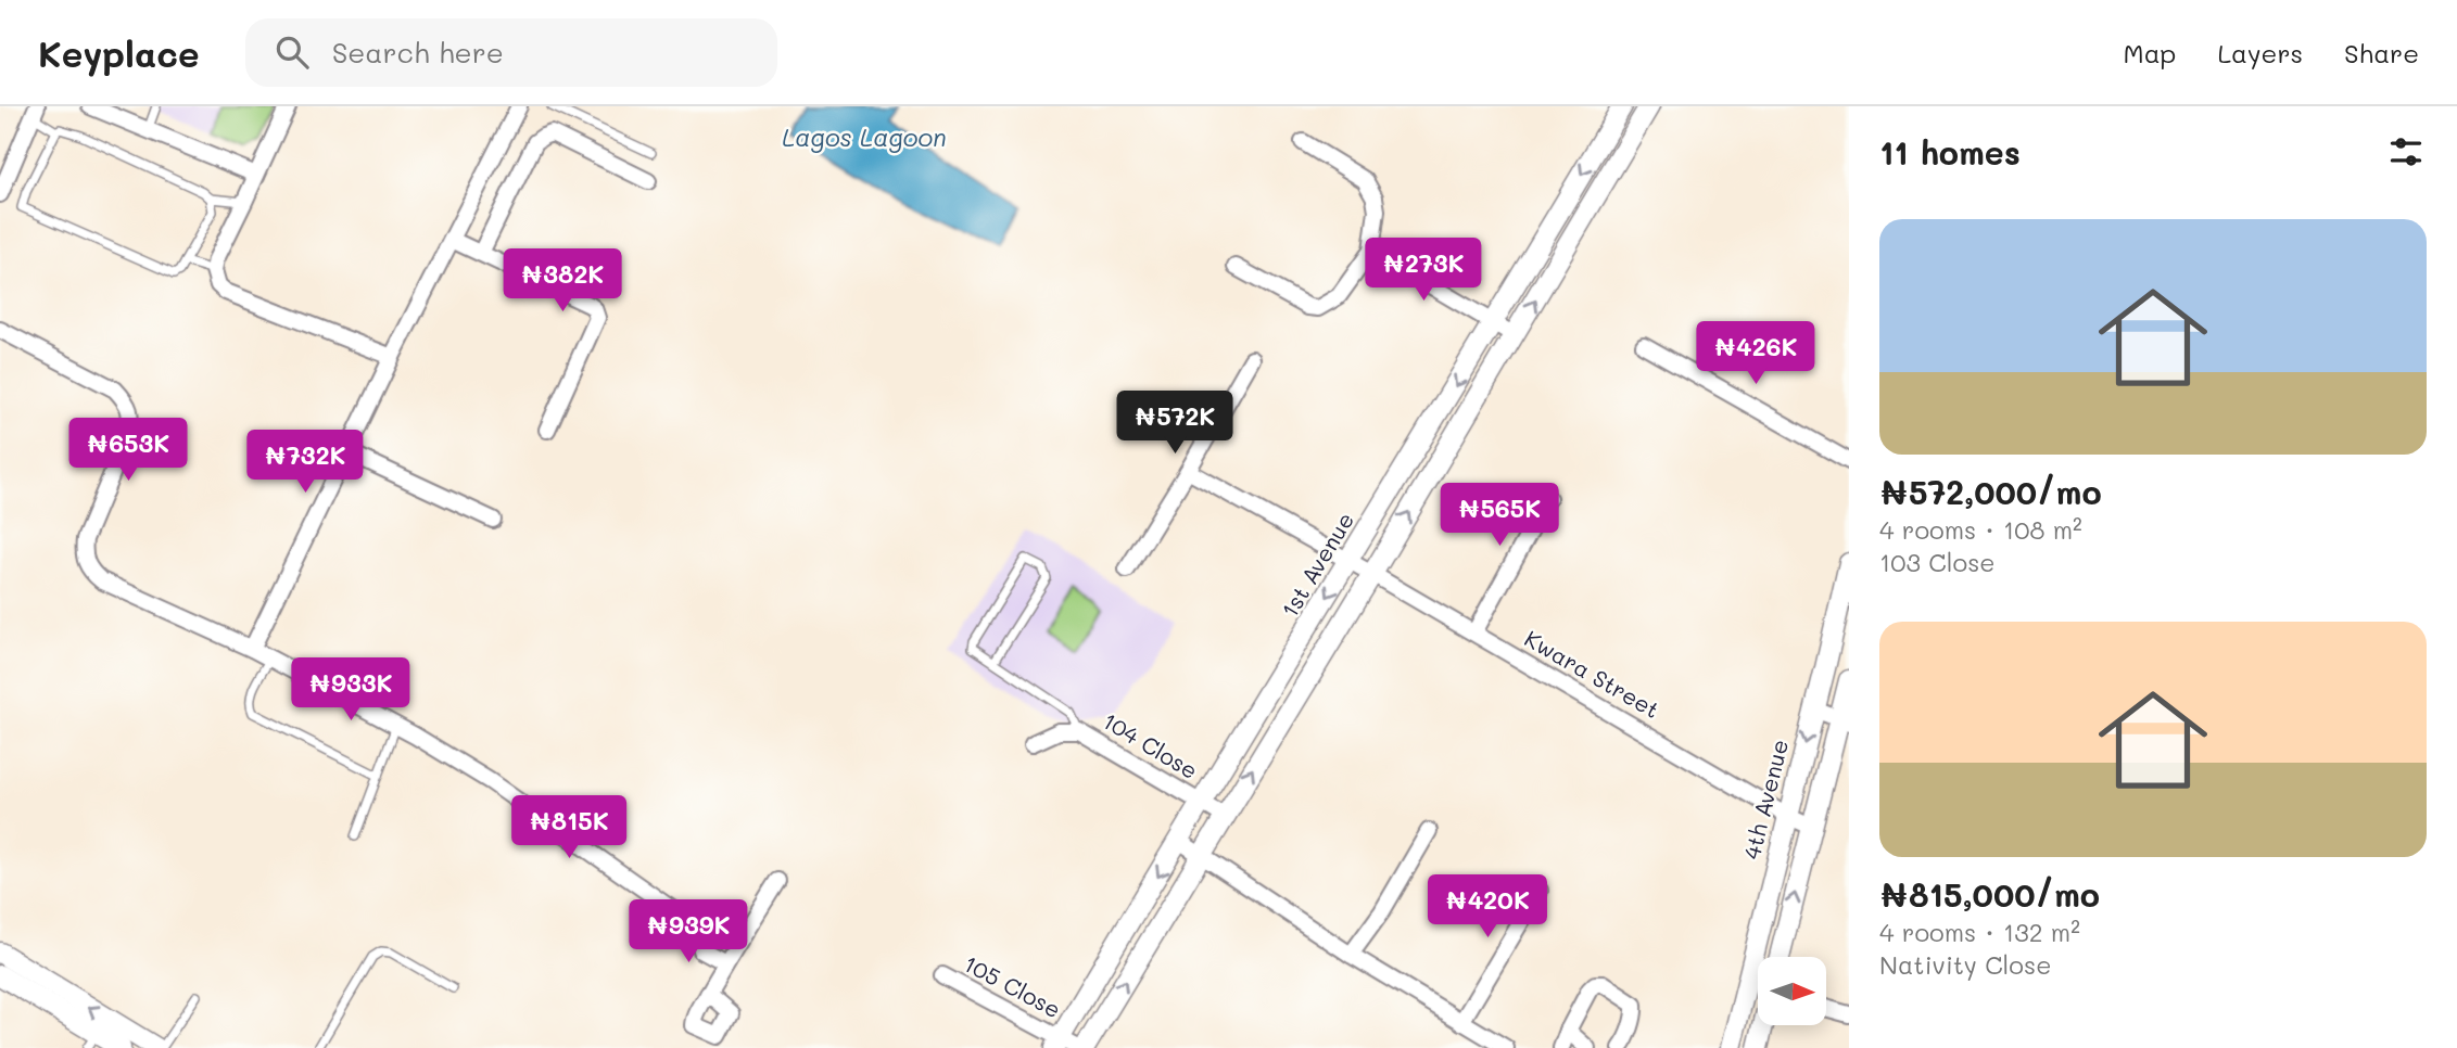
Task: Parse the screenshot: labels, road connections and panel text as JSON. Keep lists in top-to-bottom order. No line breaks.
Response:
{"streets":{"street":["1st Avenue","Kwara Street","104 Close","4th Avenue","105 Close"]},"crossings":[["1st Avenue","Kwara Street"],["1st Avenue","104 Close"],["1st Avenue","105 Close"],["Kwara Street","4th Avenue"]],"water":["Lagos Lagoon"],"north":"right","page":{"header":"Keyplace","search":"Search here","nav":["Map","Layers","Share"],"heading":"11 homes","list":[{"name":"₦572,000/mo","note":"4 rooms · 108 m² · 103 Close"},{"name":"₦815,000/mo","note":"4 rooms · 132 m² · Nativity Close"}],"price":["₦273K","₦382K","₦426K","₦572K","₦653K","₦732K","₦565K","₦933K","₦815K","₦420K","₦939K"]}}
